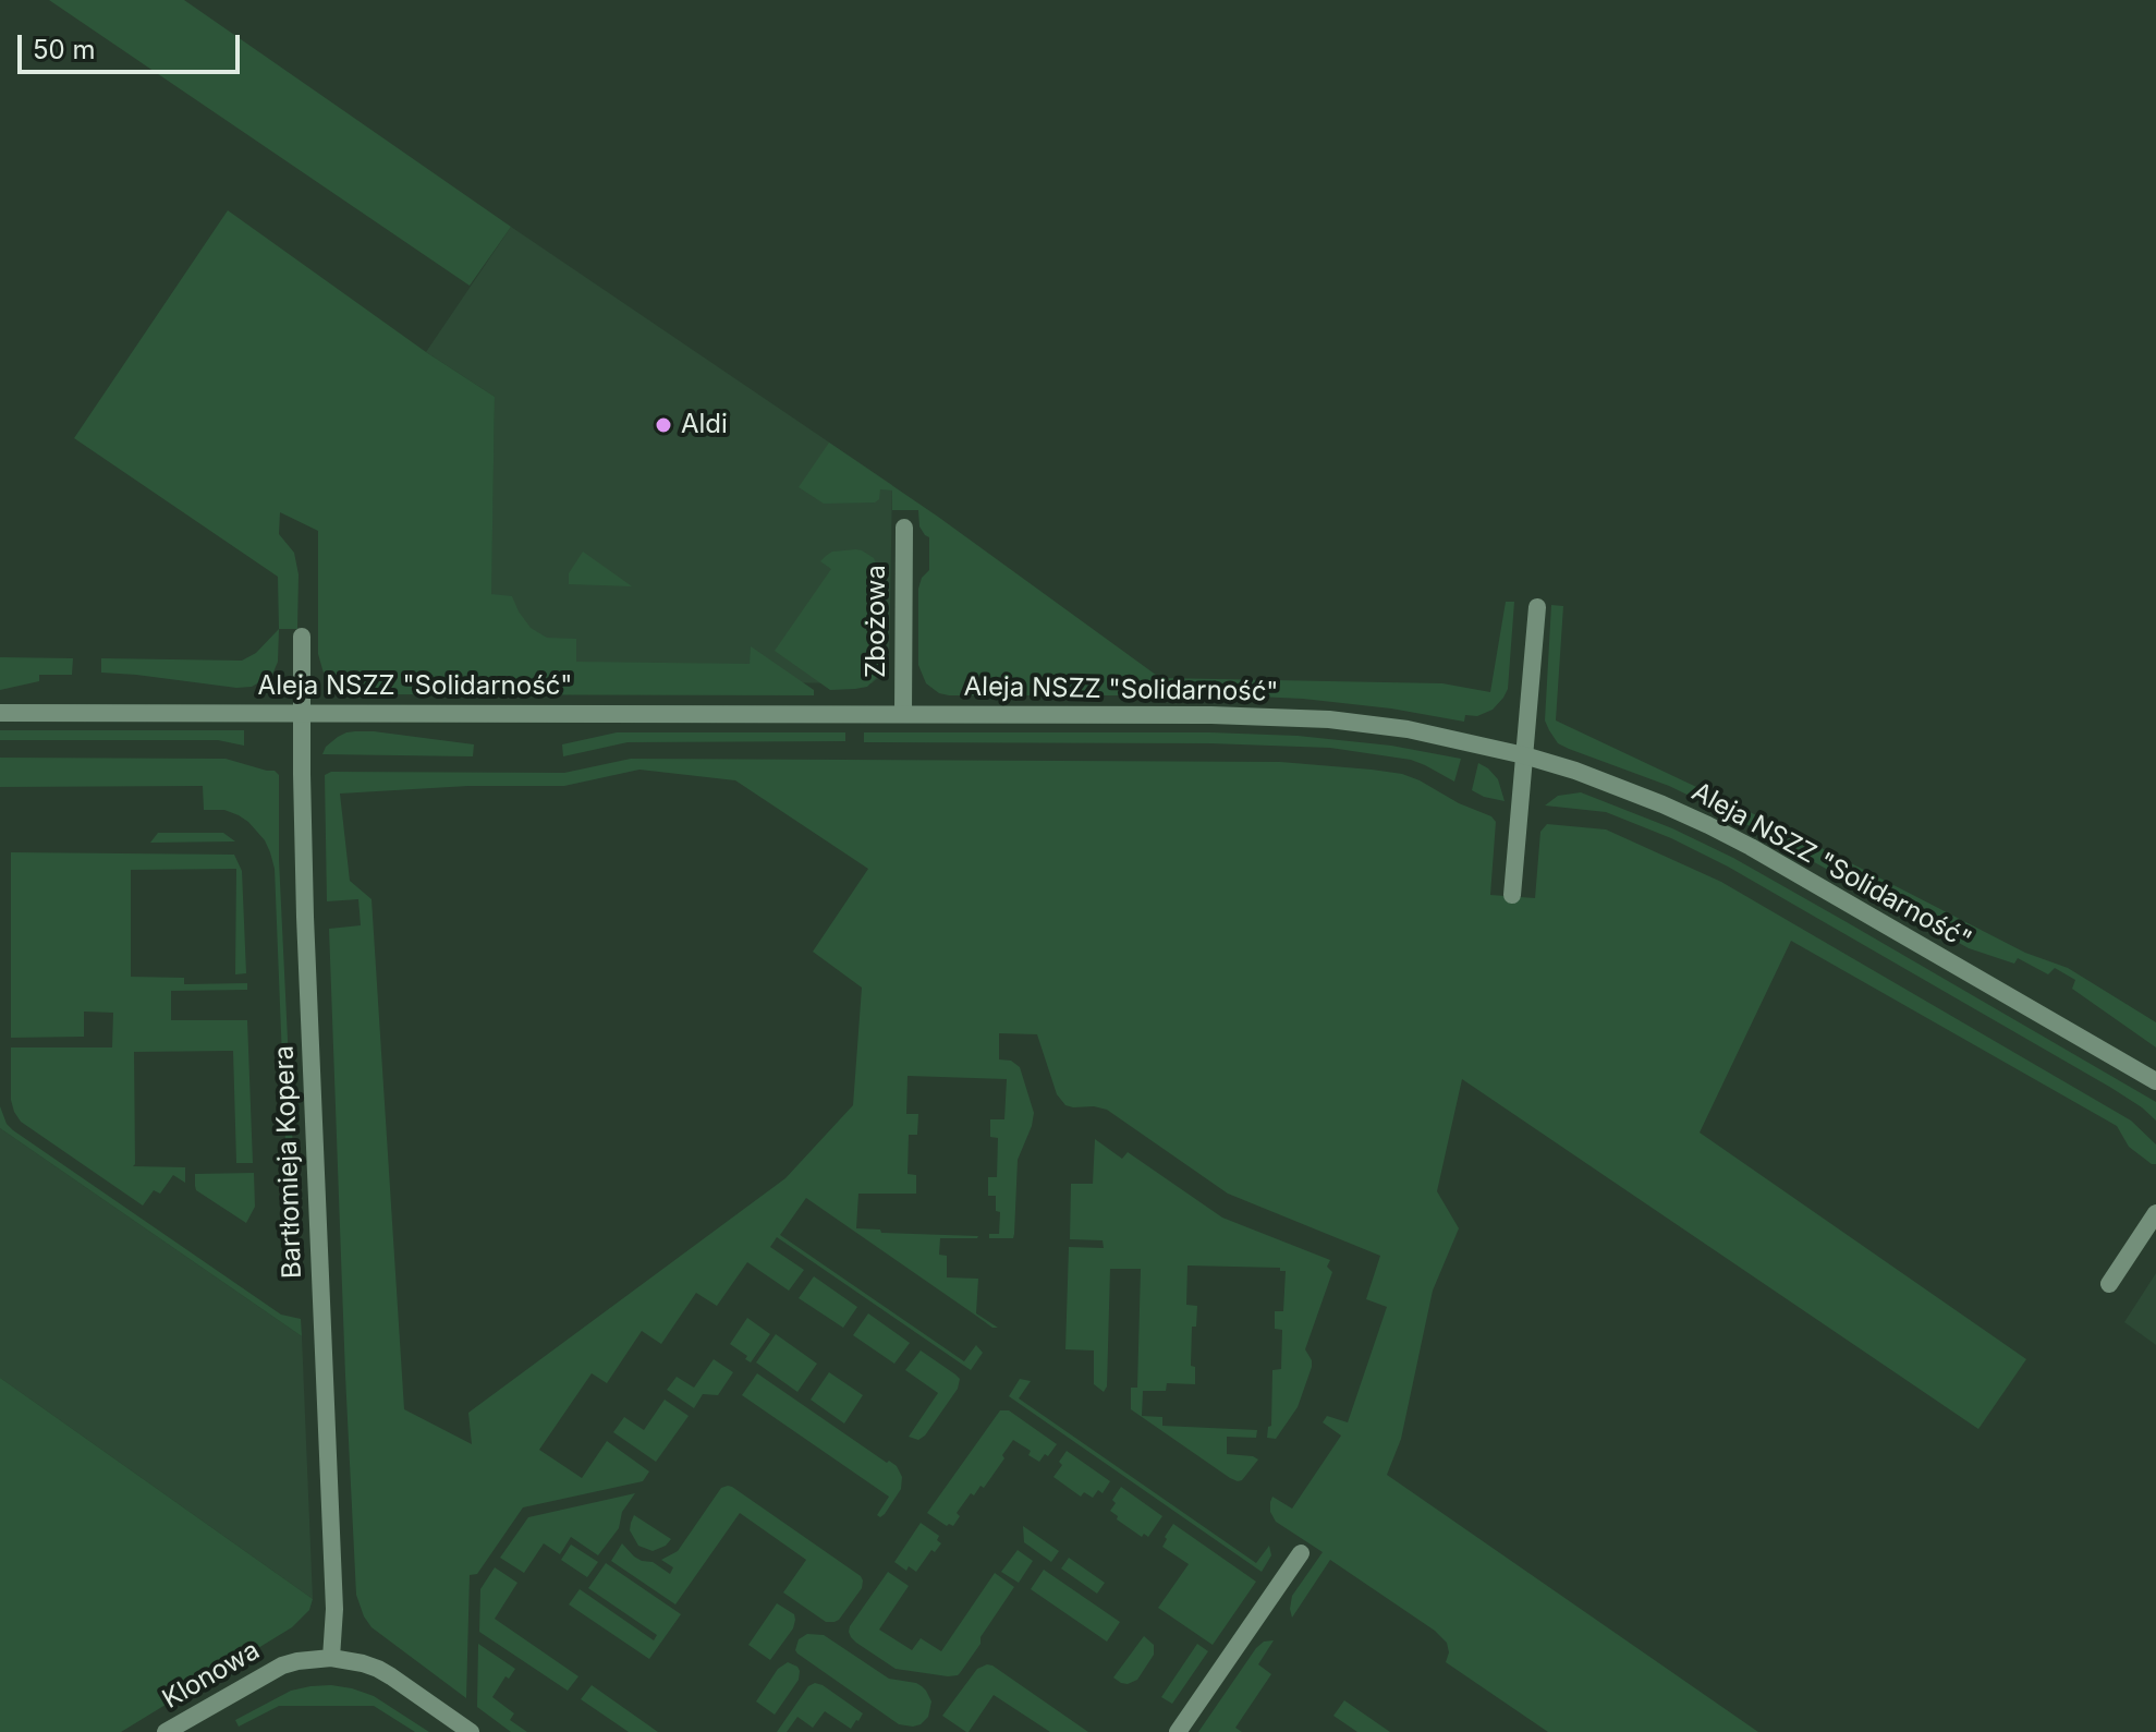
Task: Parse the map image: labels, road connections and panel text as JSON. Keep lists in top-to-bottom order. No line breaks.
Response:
{"streets":{"street":["Zbożowa","Aleja NSZZ \"Solidarność\"","Bartłomieja Kopera","Klonowa"]},"crossings":[["Zbożowa","Aleja NSZZ \"Solidarność\""],["Aleja NSZZ \"Solidarność\"","Bartłomieja Kopera"],["Bartłomieja Kopera","Klonowa"]],"places":["Aldi"],"scale_bar":"50 m"}
